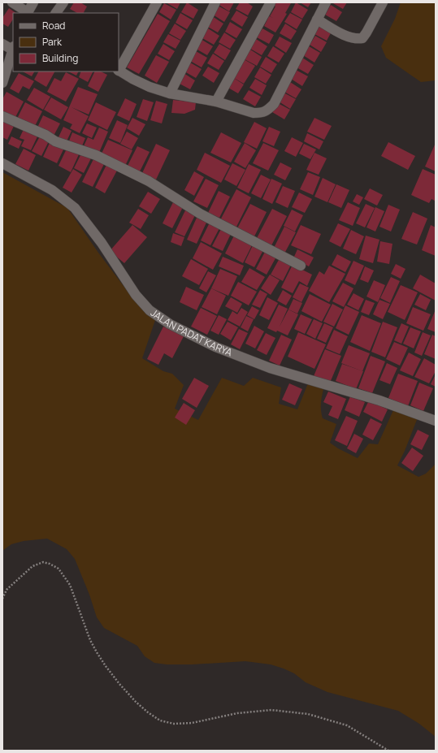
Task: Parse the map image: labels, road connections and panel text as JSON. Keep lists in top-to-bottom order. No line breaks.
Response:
{"streets":{"street":["JALAN PADAT KARYA"]},"legend":["Road","Park","Building"]}
